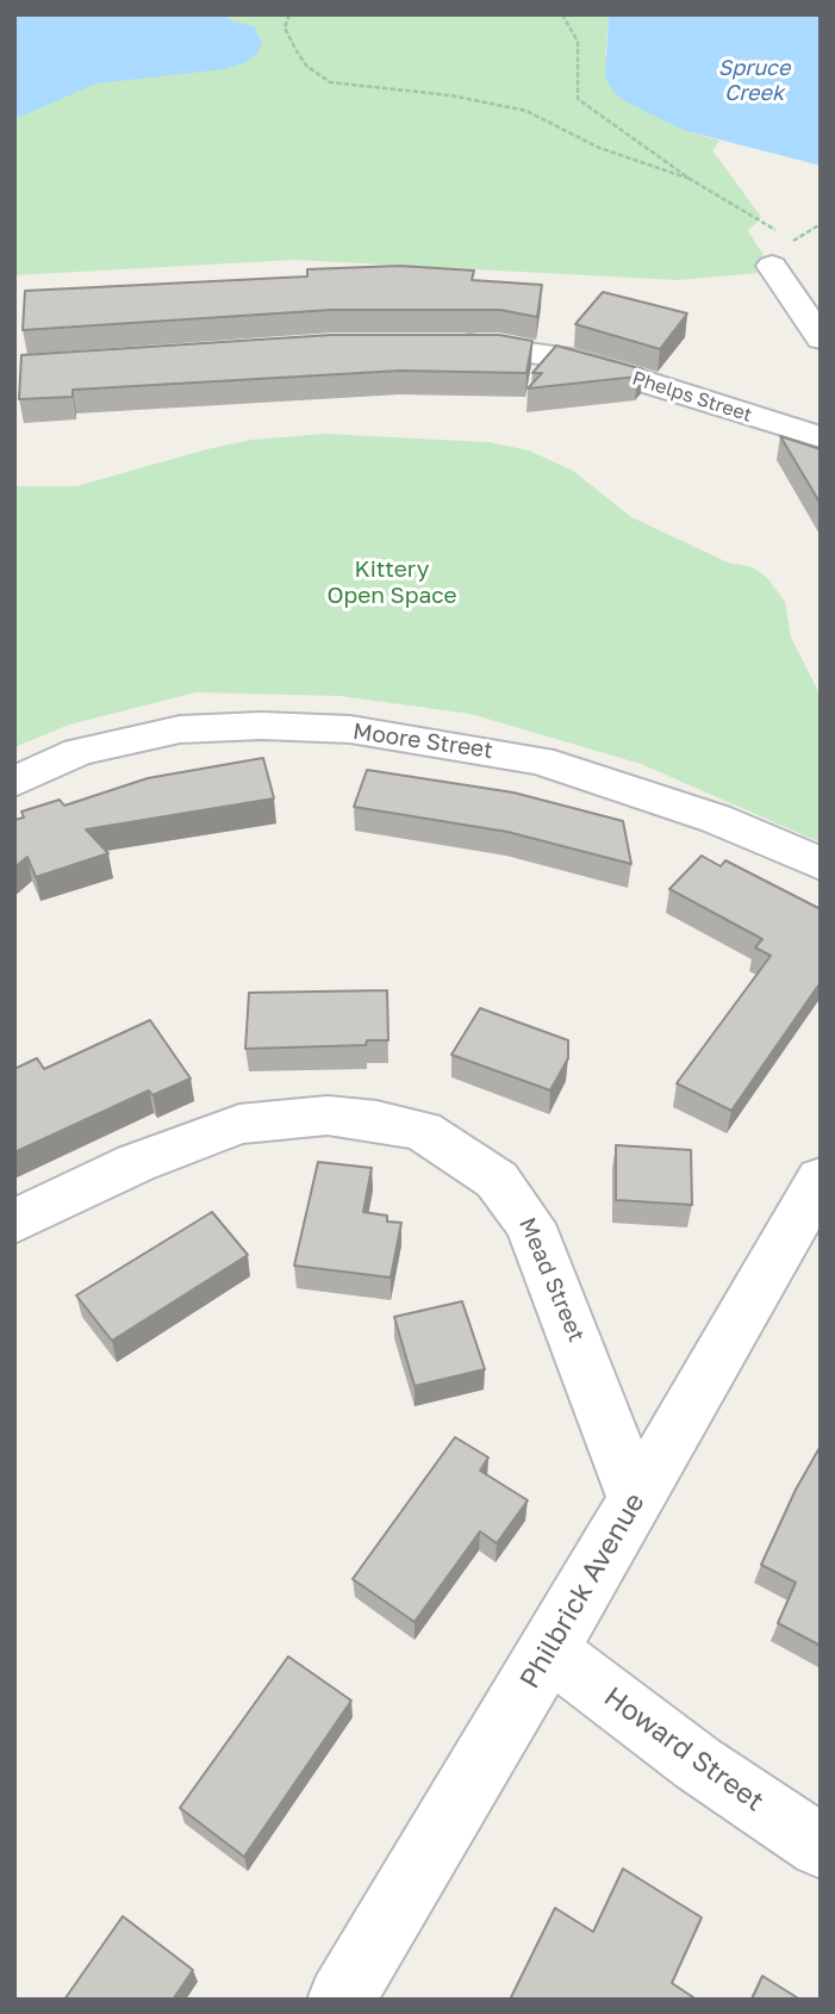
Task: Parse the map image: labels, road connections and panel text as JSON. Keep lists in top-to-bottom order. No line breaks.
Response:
{"streets":{"street":["Phelps Street","Moore Street","Mead Street","Philbrick Avenue","Howard Street"]},"crossings":[["Mead Street","Philbrick Avenue"],["Philbrick Avenue","Howard Street"]],"water":["Spruce Creek"],"parks":["Kittery Open Space"]}
